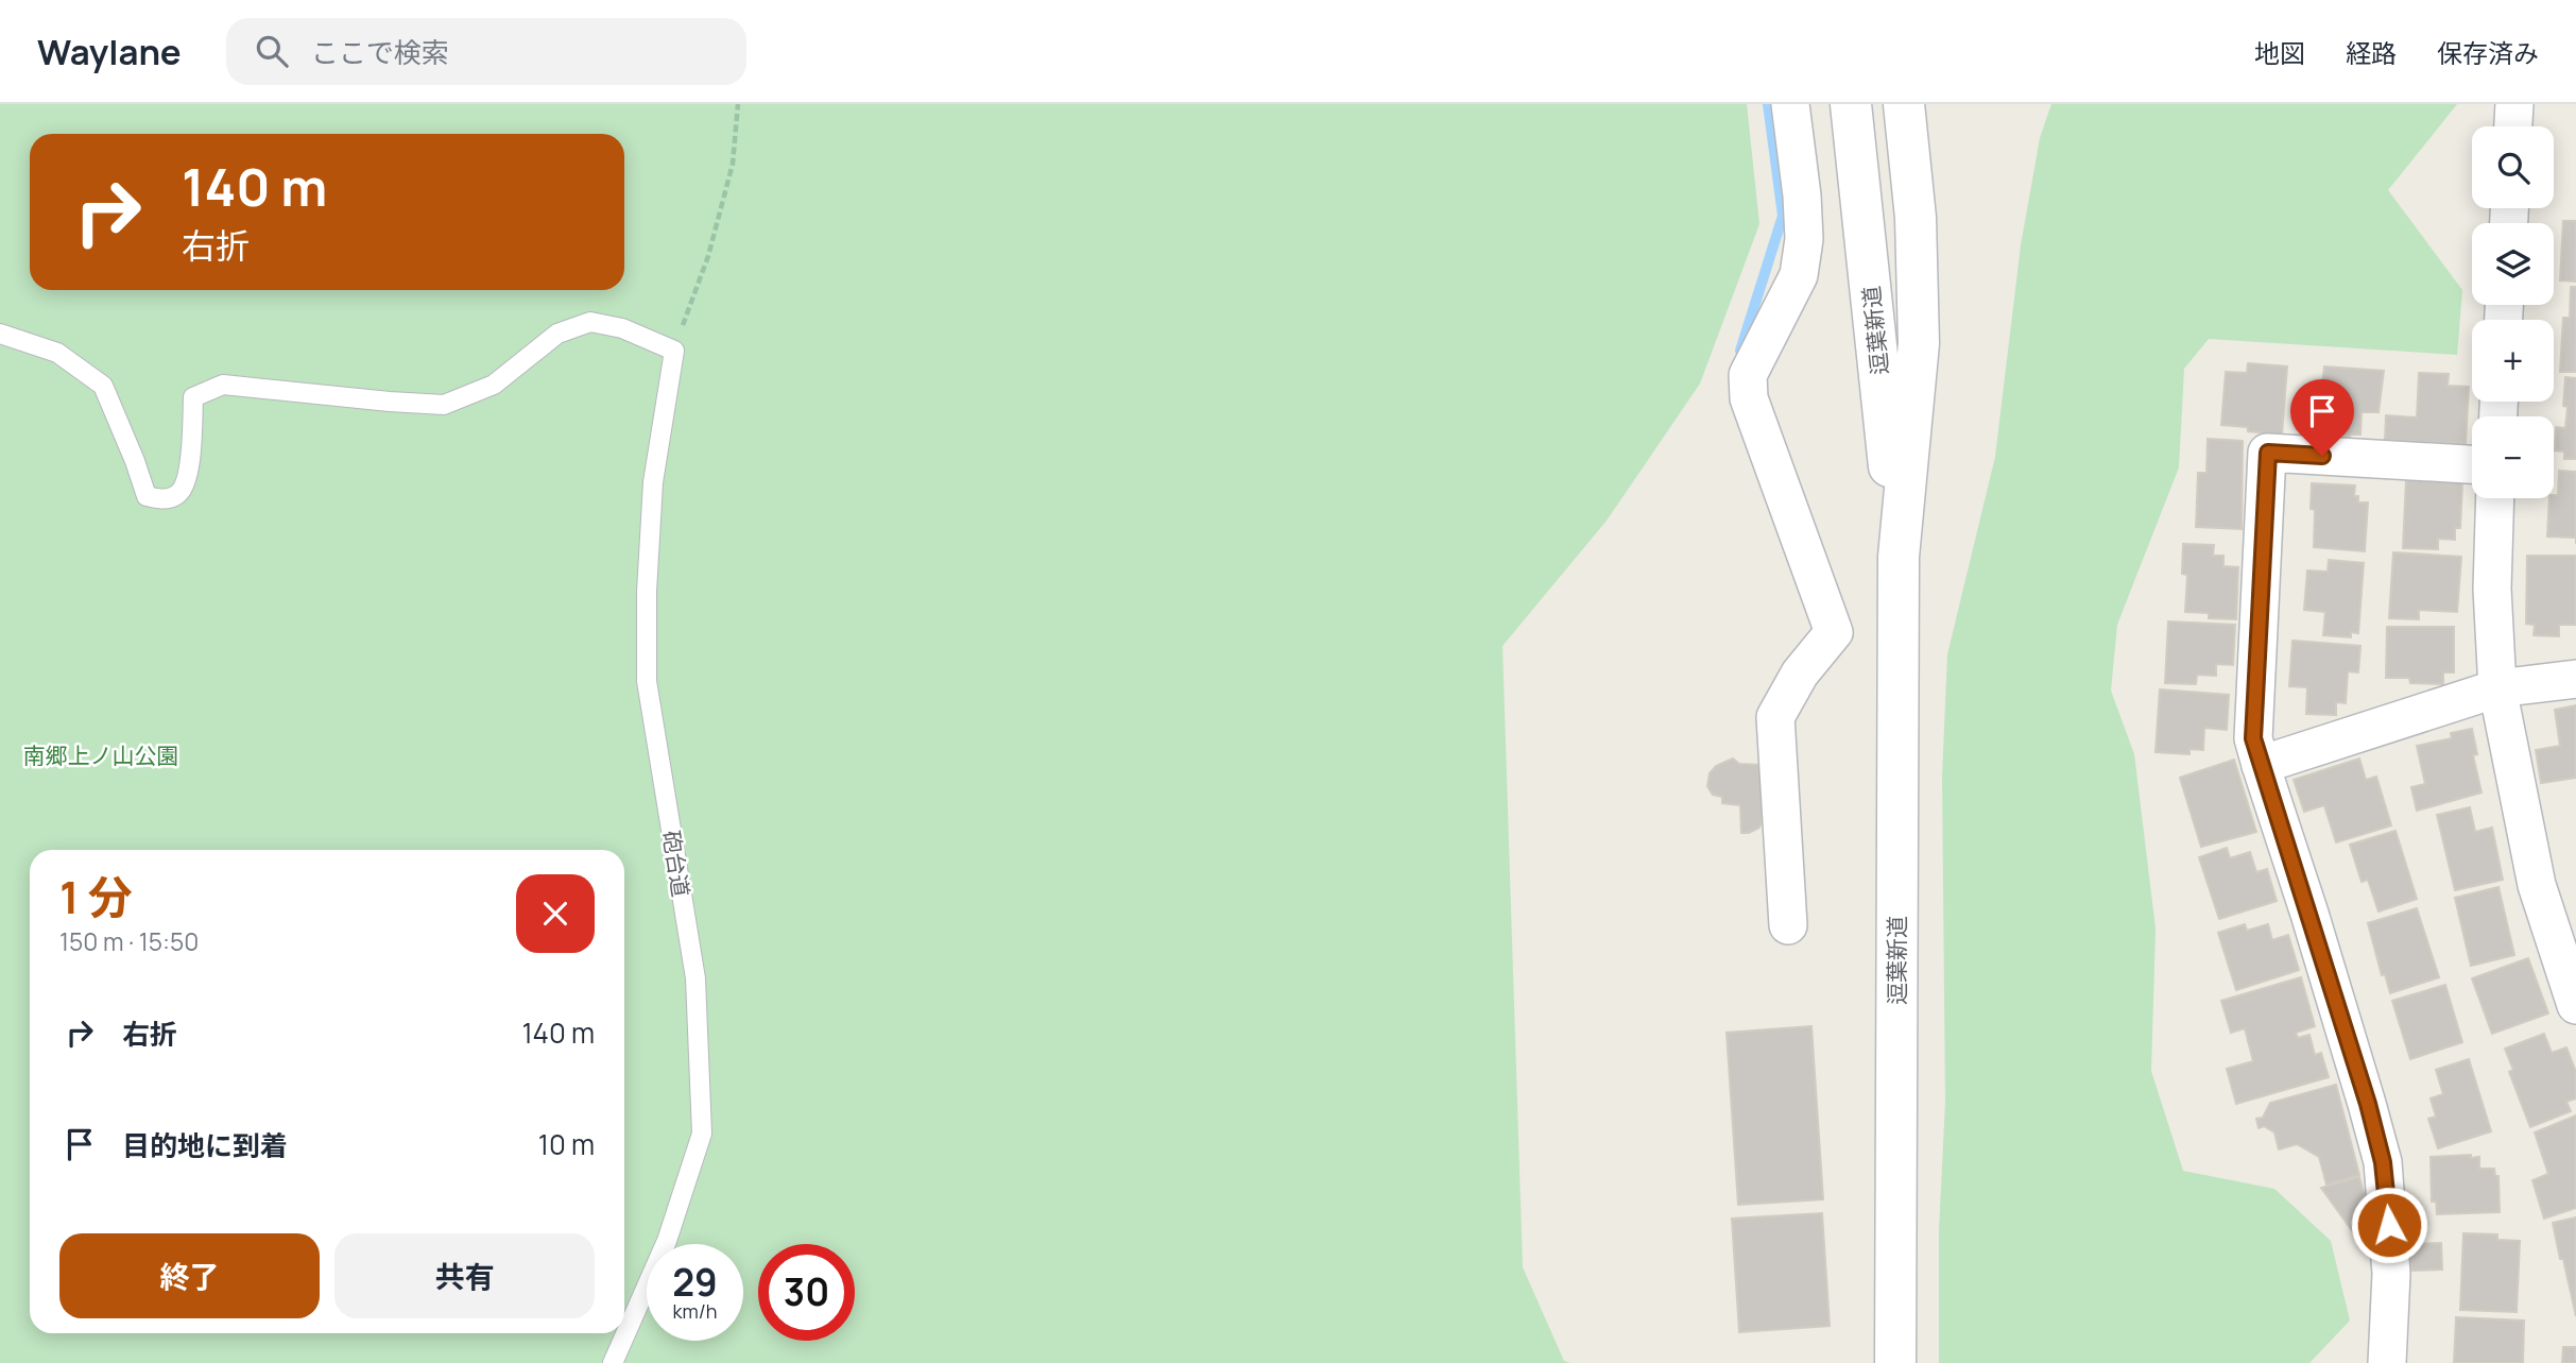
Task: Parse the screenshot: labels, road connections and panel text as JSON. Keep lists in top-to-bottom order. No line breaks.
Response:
{"streets":{"street":["逗葉新道"],"lane":["砲台道"]},"parks":["南郷上ノ山公園"],"page":{"header":"Waylane","search":"ここで検索","nav":["地図","経路","保存済み"],"map_buttons":["+","−"],"turn":["140 m","右折"],"heading":["1 分","150 m · 15:50"],"list":[{"name":"右折","value":"140 m"},{"name":"目的地に到着","value":"10 m"}],"buttons":["終了","共有"],"speed":"29 km/h","limit":"30"}}
